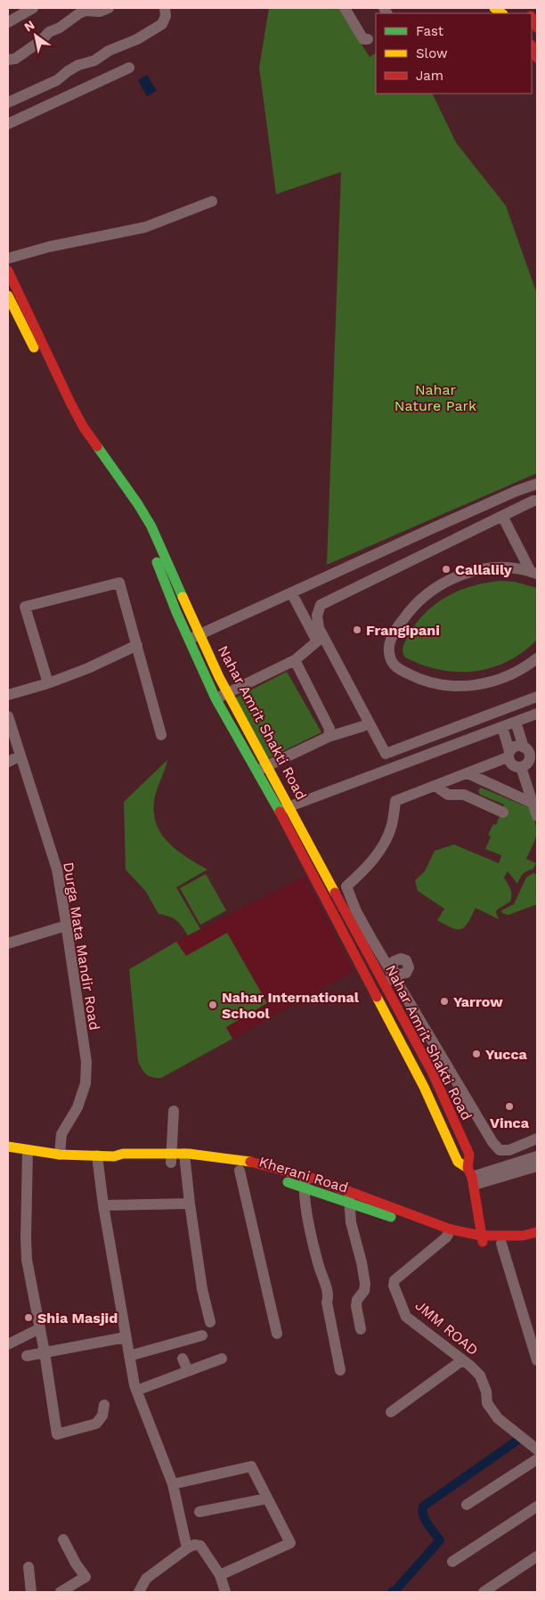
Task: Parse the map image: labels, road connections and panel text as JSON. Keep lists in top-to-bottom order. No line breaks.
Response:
{"streets":{"street":["Nahar Amrit Shakti Road","Durga Mata Mandir Road","Kherani Road","JMM ROAD"]},"crossings":[["Nahar Amrit Shakti Road","Kherani Road"],["Durga Mata Mandir Road","Kherani Road"],["Kherani Road","JMM ROAD"]],"parks":["Nahar Nature Park"],"places":["Callalily","Frangipani","Yarrow","Nahar International School","Yucca","Vinca","Shia Masjid"],"legend":["Fast","Slow","Jam"],"north":"top left"}
